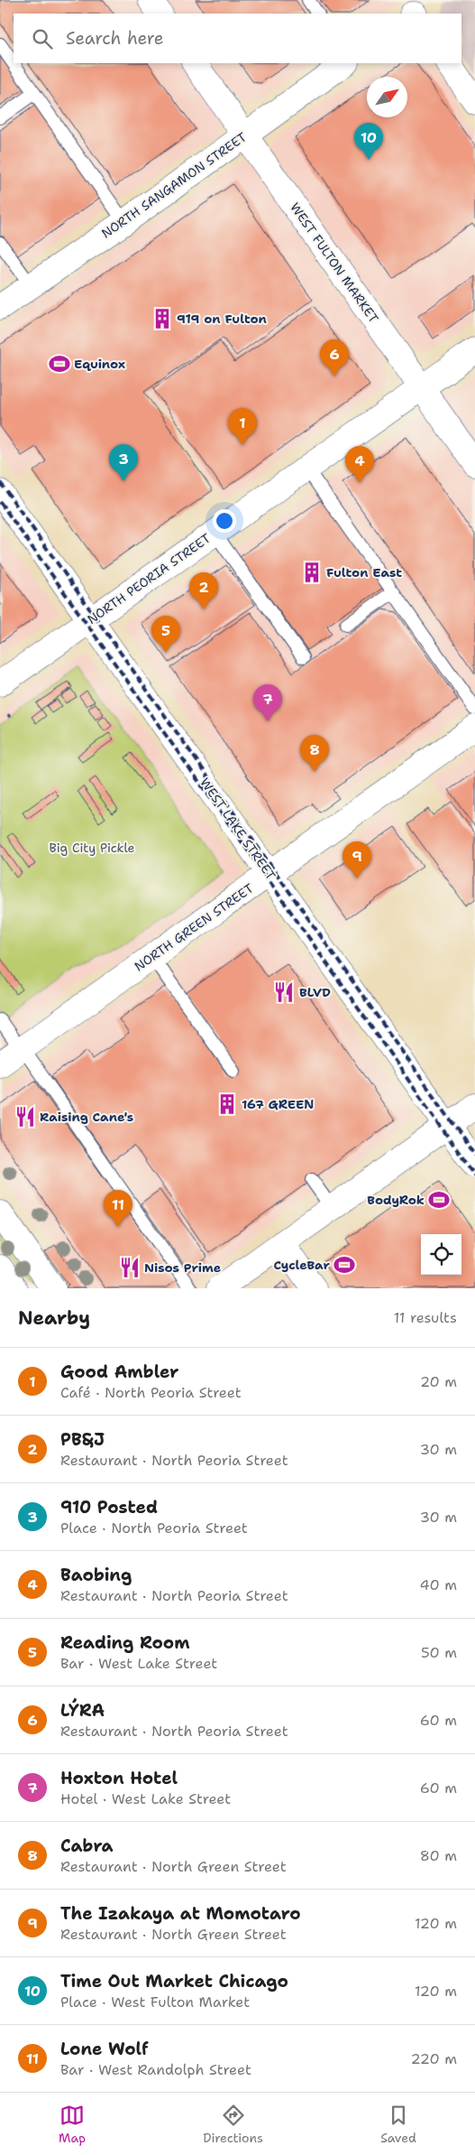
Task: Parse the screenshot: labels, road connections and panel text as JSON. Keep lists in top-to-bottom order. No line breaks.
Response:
{"streets":{"street":["NORTH SANGAMON STREET","WEST FULTON MARKET","NORTH PEORIA STREET","WEST LAKE STREET","NORTH GREEN STREET"]},"crossings":[["NORTH SANGAMON STREET","WEST FULTON MARKET"],["WEST FULTON MARKET","NORTH PEORIA STREET"],["NORTH PEORIA STREET","WEST LAKE STREET"],["WEST LAKE STREET","NORTH GREEN STREET"]],"parks":["Big City Pickle"],"places":{"building":["919 on Fulton","Fulton East","167 GREEN"],"sports":["Equinox","BodyRok","CycleBar"],"restaurant":["BLVD","Raising Cane's","Nisos Prime"]},"north":"top right","page":{"search":"Search here","pins":["10","6","1","3","4","2","5","7","8","9","11"],"heading":["Nearby","11 results"],"list":[{"mark":"1","name":"Good Ambler","note":"Café · North Peoria Street","value":"20 m"},{"mark":"2","name":"PB&J","note":"Restaurant · North Peoria Street","value":"30 m"},{"mark":"3","name":"910 Posted","note":"Place · North Peoria Street","value":"30 m"},{"mark":"4","name":"Baobing","note":"Restaurant · North Peoria Street","value":"40 m"},{"mark":"5","name":"Reading Room","note":"Bar · West Lake Street","value":"50 m"},{"mark":"6","name":"LÝRA","note":"Restaurant · North Peoria Street","value":"60 m"},{"mark":"7","name":"Hoxton Hotel","note":"Hotel · West Lake Street","value":"60 m"},{"mark":"8","name":"Cabra","note":"Restaurant · North Green Street","value":"80 m"},{"mark":"9","name":"The Izakaya at Momotaro","note":"Restaurant · North Green Street","value":"120 m"},{"mark":"10","name":"Time Out Market Chicago","note":"Place · West Fulton Market","value":"120 m"},{"mark":"11","name":"Lone Wolf","note":"Bar · West Randolph Street","value":"220 m"}],"nav":["Map","Directions","Saved"]}}
